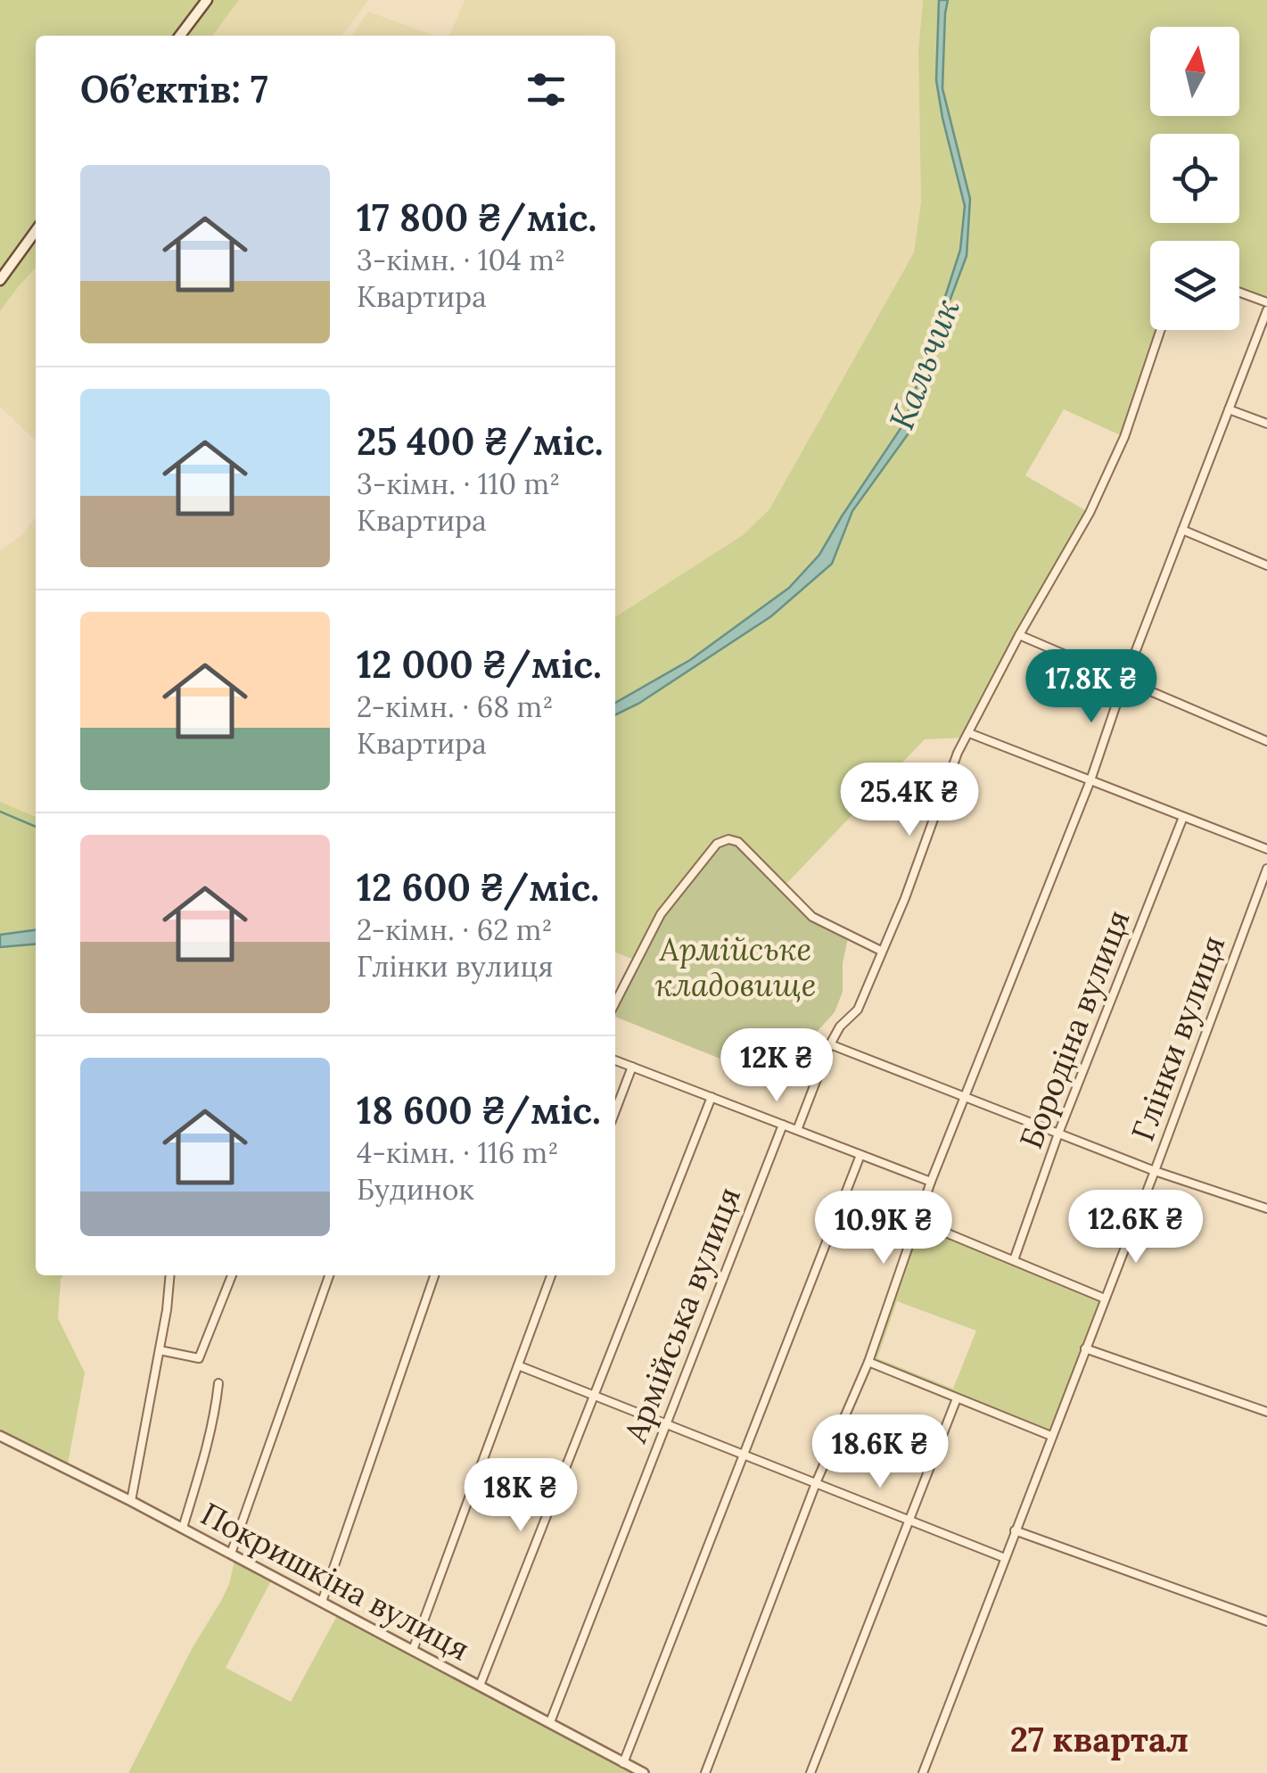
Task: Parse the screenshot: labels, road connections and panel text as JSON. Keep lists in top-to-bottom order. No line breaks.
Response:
{"streets":{"street":["Бородіна вулиця","Глінки вулиця","Армійська вулиця","Покришкіна вулиця"]},"crossings":[["Армійська вулиця","Покришкіна вулиця"]],"districts":["27 квартал"],"water":["Кальчик"],"parks":["Армійське кладовище"],"north":"top","page":{"heading":"Об’єктів: 7","list":[{"name":"17 800 ₴/міс.","note":"3-кімн. · 104 m² · Квартира"},{"name":"25 400 ₴/міс.","note":"3-кімн. · 110 m² · Квартира"},{"name":"12 000 ₴/міс.","note":"2-кімн. · 68 m² · Квартира"},{"name":"12 600 ₴/міс.","note":"2-кімн. · 62 m² · Глінки вулиця"},{"name":"18 600 ₴/міс.","note":"4-кімн. · 116 m² · Будинок"}],"price":["17.8K ₴","25.4K ₴","12K ₴","12.6K ₴","10.9K ₴","18.6K ₴","18K ₴"]}}
